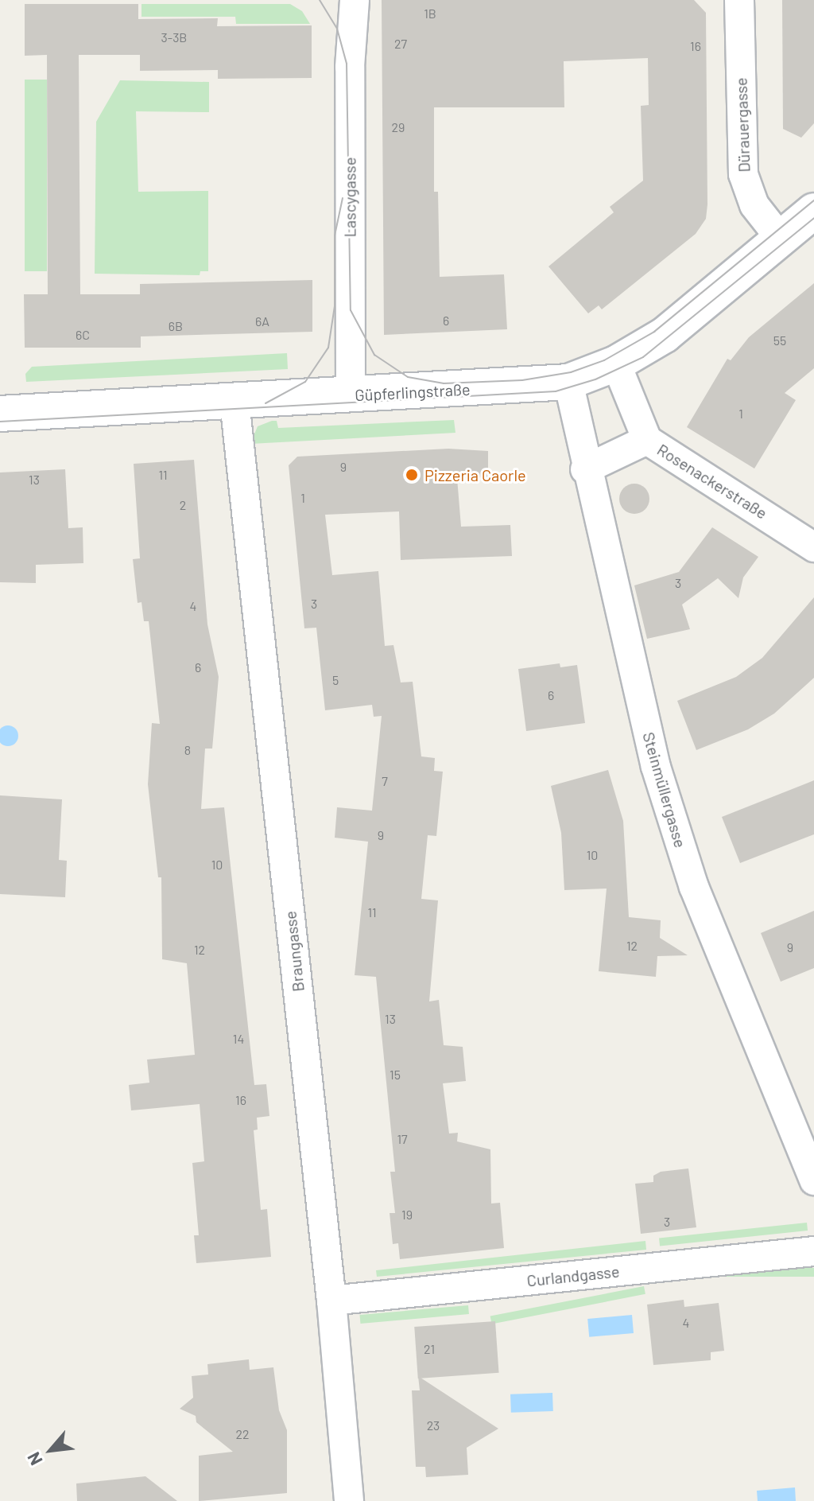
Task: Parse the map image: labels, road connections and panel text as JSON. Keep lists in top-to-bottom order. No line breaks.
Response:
{"streets":{"main road":["Güpferlingstraße"],"street":["Dürauergasse","Lascygasse","Rosenackerstraße","Steinmüllergasse","Braungasse","Curlandgasse"]},"crossings":[["Dürauergasse","Güpferlingstraße"],["Lascygasse","Güpferlingstraße"],["Güpferlingstraße","Rosenackerstraße"],["Güpferlingstraße","Steinmüllergasse"],["Güpferlingstraße","Braungasse"],["Braungasse","Curlandgasse"]],"places":["Pizzeria Caorle"],"house_numbers":["1B","3-3B","27","16","29","6","6A","6B","6C","55","1","9","11","13","1","2","3","3","4","6","5","6","8","7","9","10","10","11","12","9","12","13","14","15","16","17","19","3","4","21","23","22"],"north":"bottom left"}
